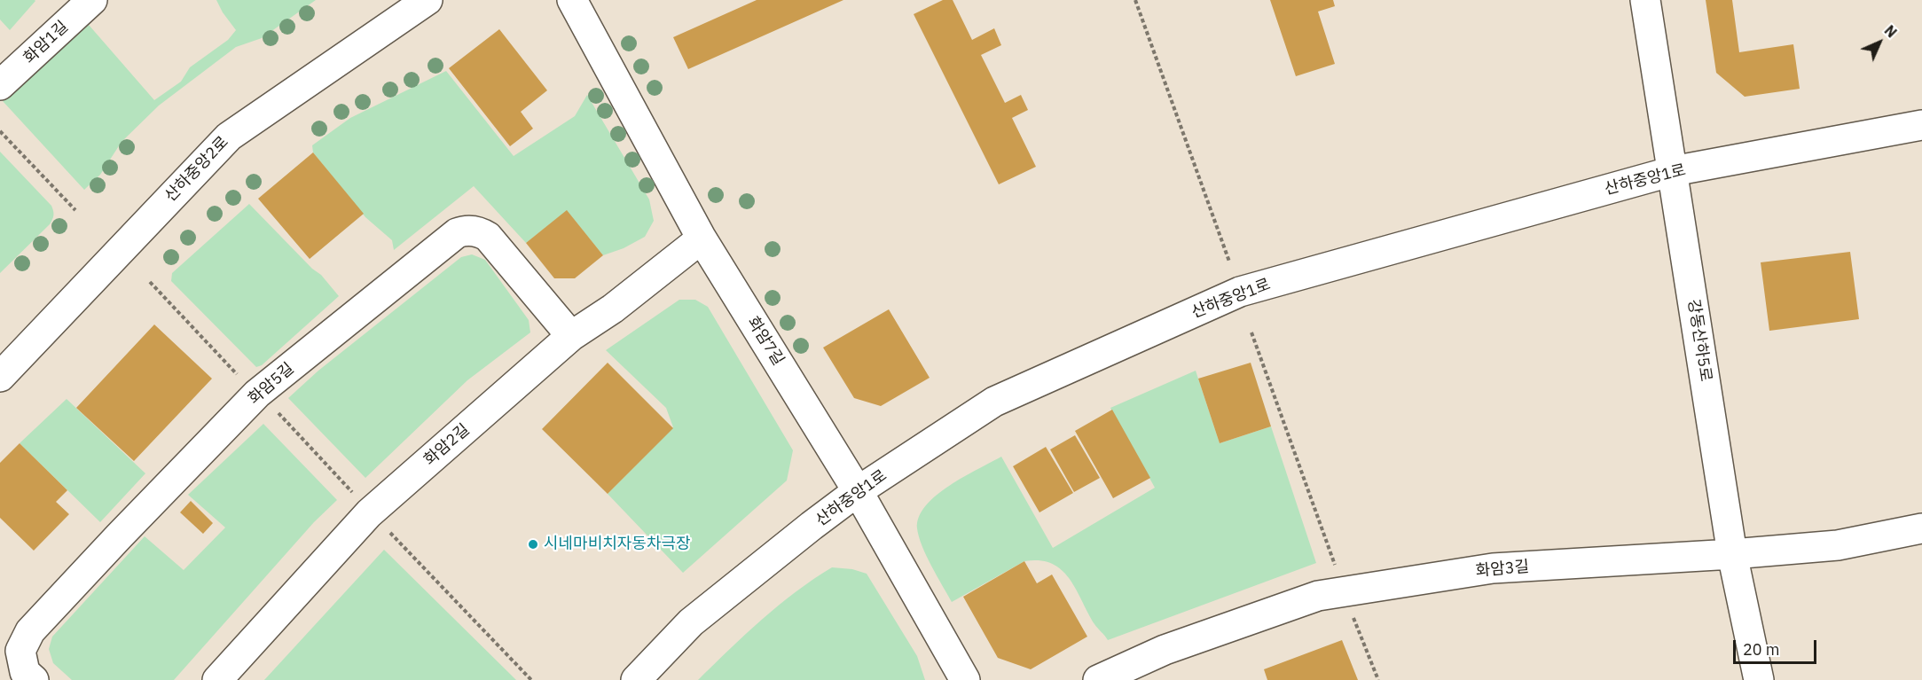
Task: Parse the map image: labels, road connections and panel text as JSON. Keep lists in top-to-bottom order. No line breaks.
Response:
{"streets":{"street":["화암1길","산하중앙2로","산하중앙1로","강동산하5로","화암7길","화암5길","화암2길","화암3길"]},"crossings":[["산하중앙1로","강동산하5로"],["산하중앙1로","화암7길"],["강동산하5로","화암3길"],["화암7길","화암2길"],["화암5길","화암2길"]],"places":["시네마비치자동차극장"],"scale_bar":"20 m","north":"top right"}
